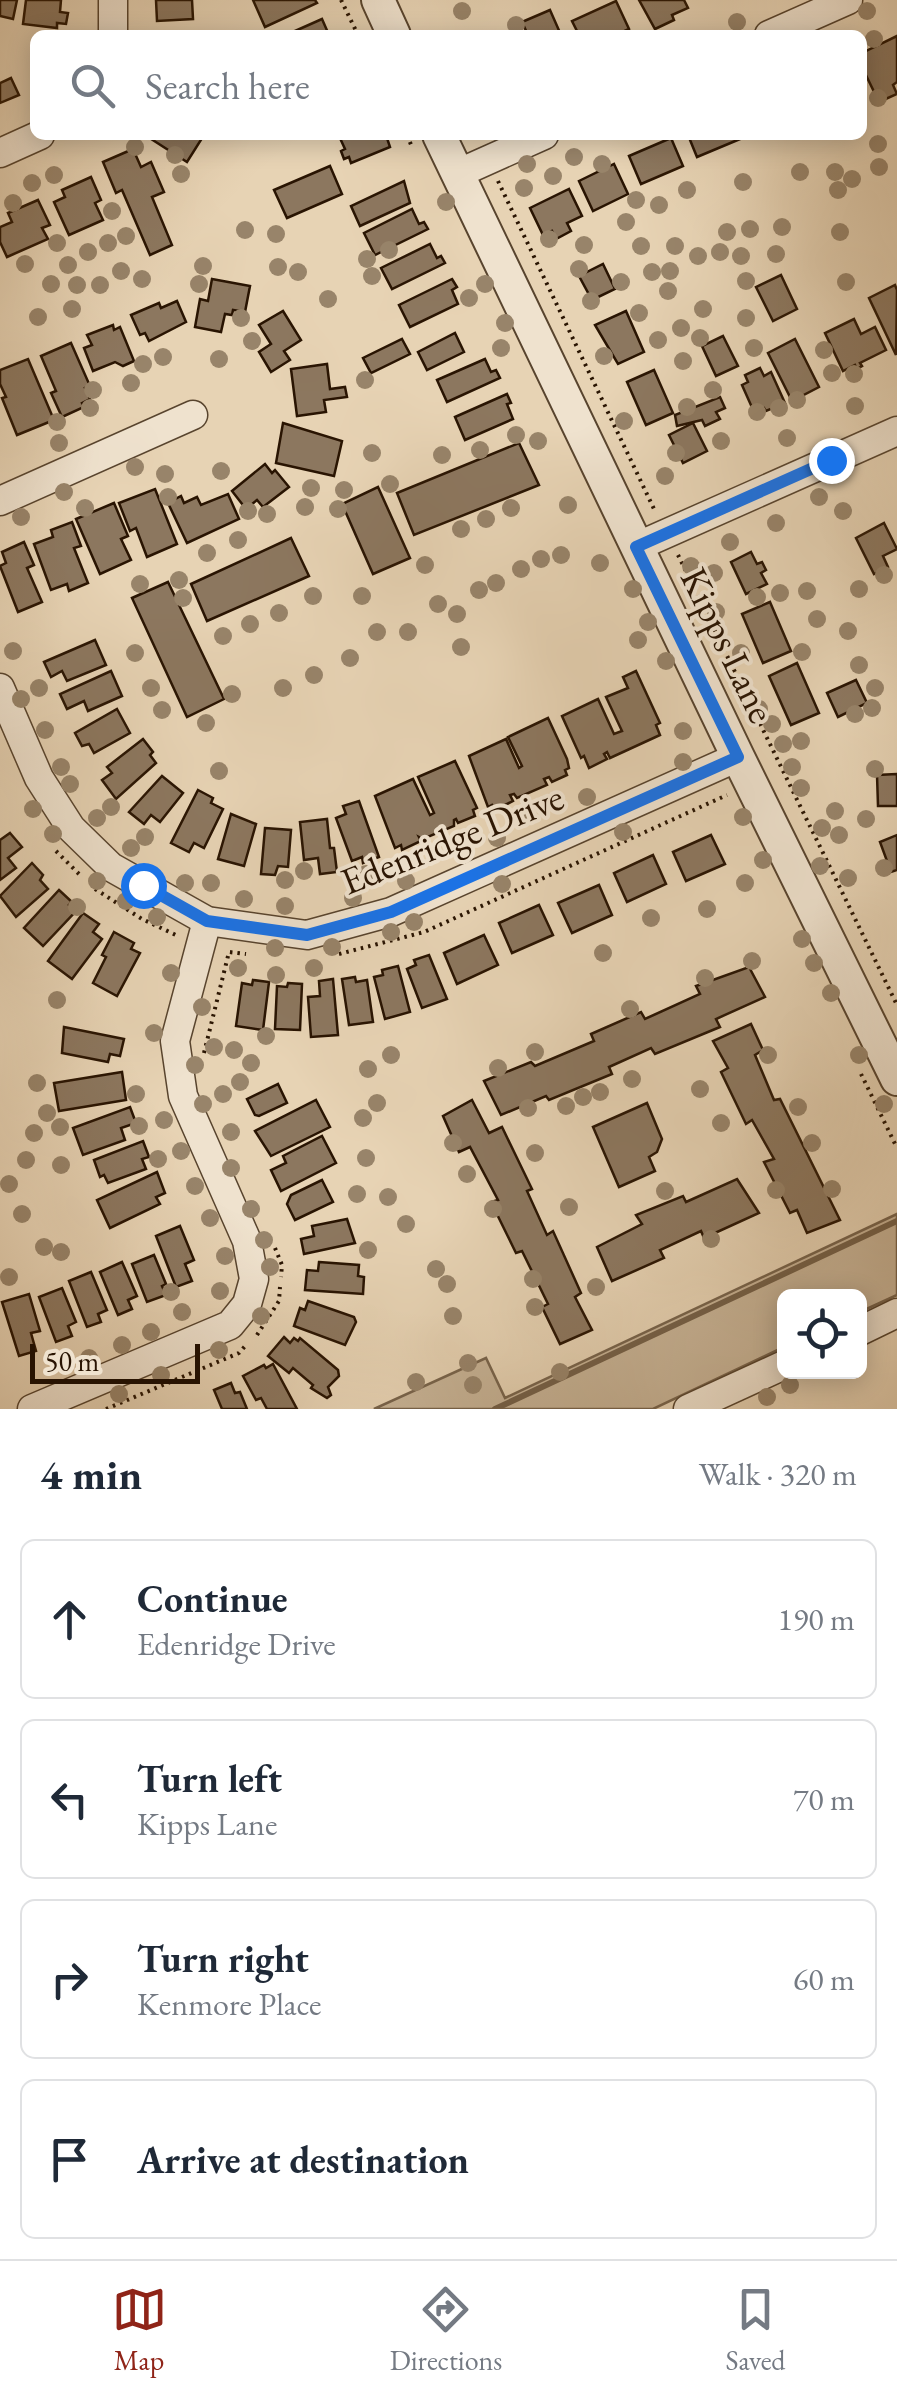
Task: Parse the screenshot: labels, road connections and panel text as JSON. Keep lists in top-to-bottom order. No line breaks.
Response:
{"streets":{"street":["Kipps Lane","Edenridge Drive"]},"crossings":[["Kipps Lane","Edenridge Drive"]],"scale_bar":"50 m","page":{"search":"Search here","scale":"50 m","heading":["4 min","Walk · 320 m"],"list":[["Continue","Edenridge Drive","190 m"],["Turn left","Kipps Lane","70 m"],["Turn right","Kenmore Place","60 m"],"Arrive at destination"],"nav":["Map","Directions","Saved"]}}
